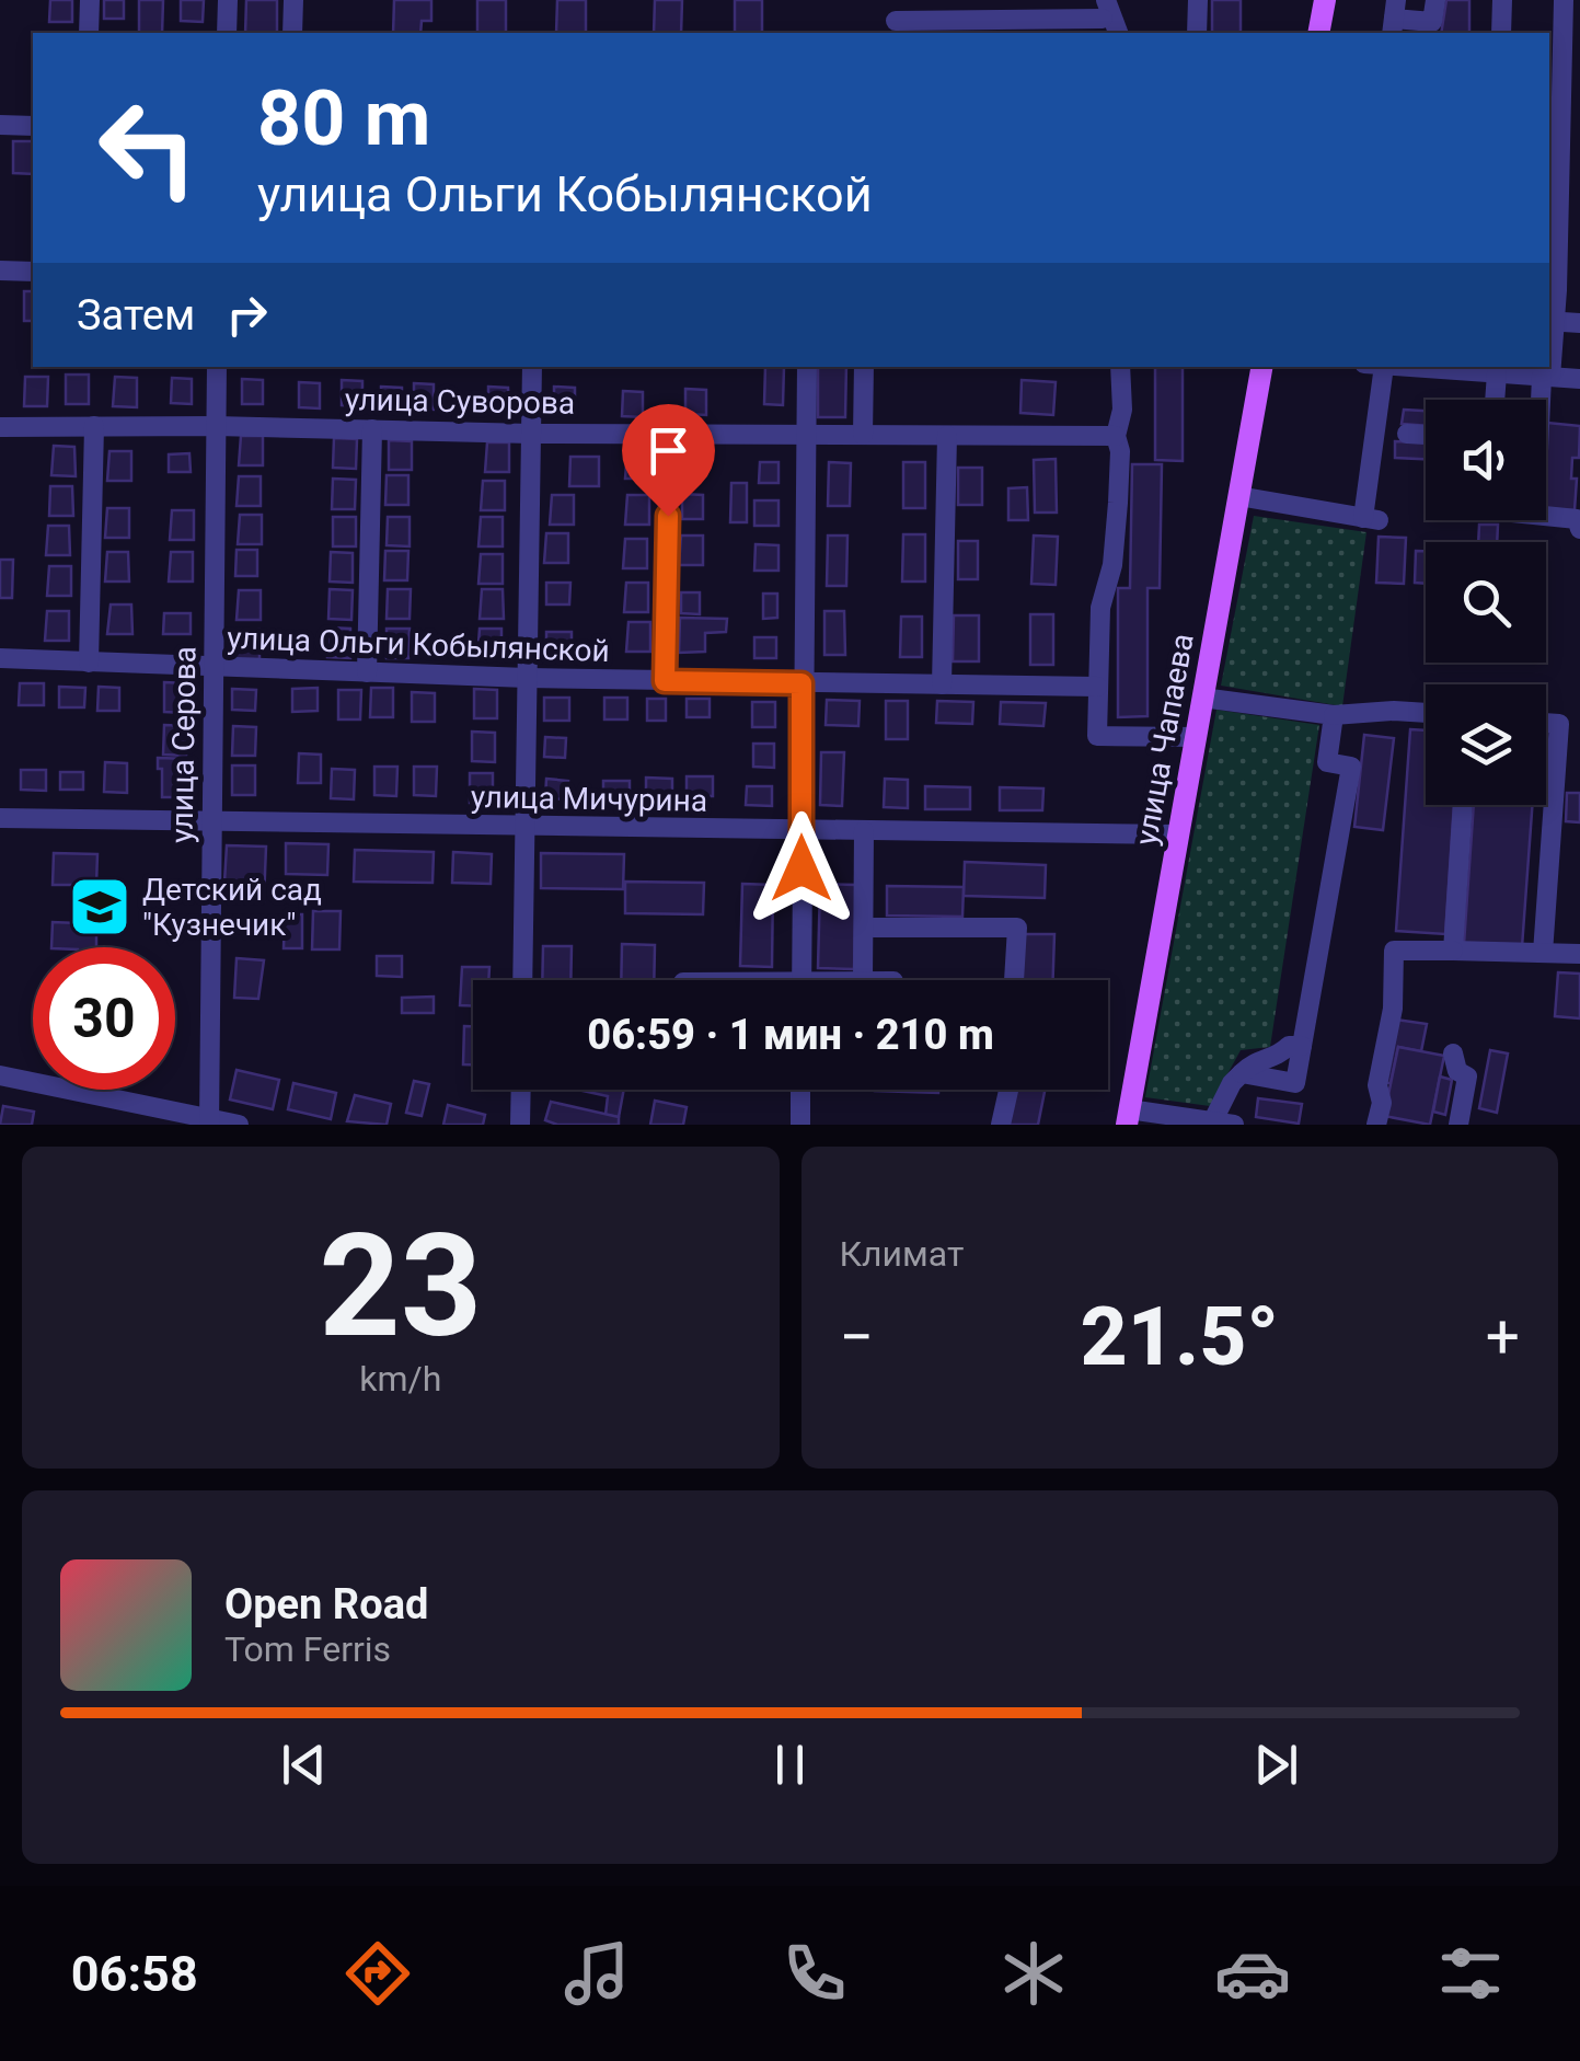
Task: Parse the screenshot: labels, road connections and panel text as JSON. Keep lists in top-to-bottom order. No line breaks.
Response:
{"streets":{"main road":["улица Чапаева"],"street":["улица Суворова","улица Ольги Кобылянской","улица Серова","улица Мичурина"]},"crossings":[["улица Суворова","улица Серова"],["улица Ольги Кобылянской","улица Серова"],["улица Чапаева","улица Мичурина"],["улица Серова","улица Мичурина"]],"places":{"school or university":["Детский сад \"Кузнечик\""]},"page":{"turn":["80 m","улица Ольги Кобылянской"],"then":"Затем","limit":"30","trip":"06:59 · 1 мин · 210 m","tile":[["23","km/h"],"Климат"],"heat":["−","21.5°","+"],"song":["Open Road","Tom Ferris"],"tabs":"06:58"}}
